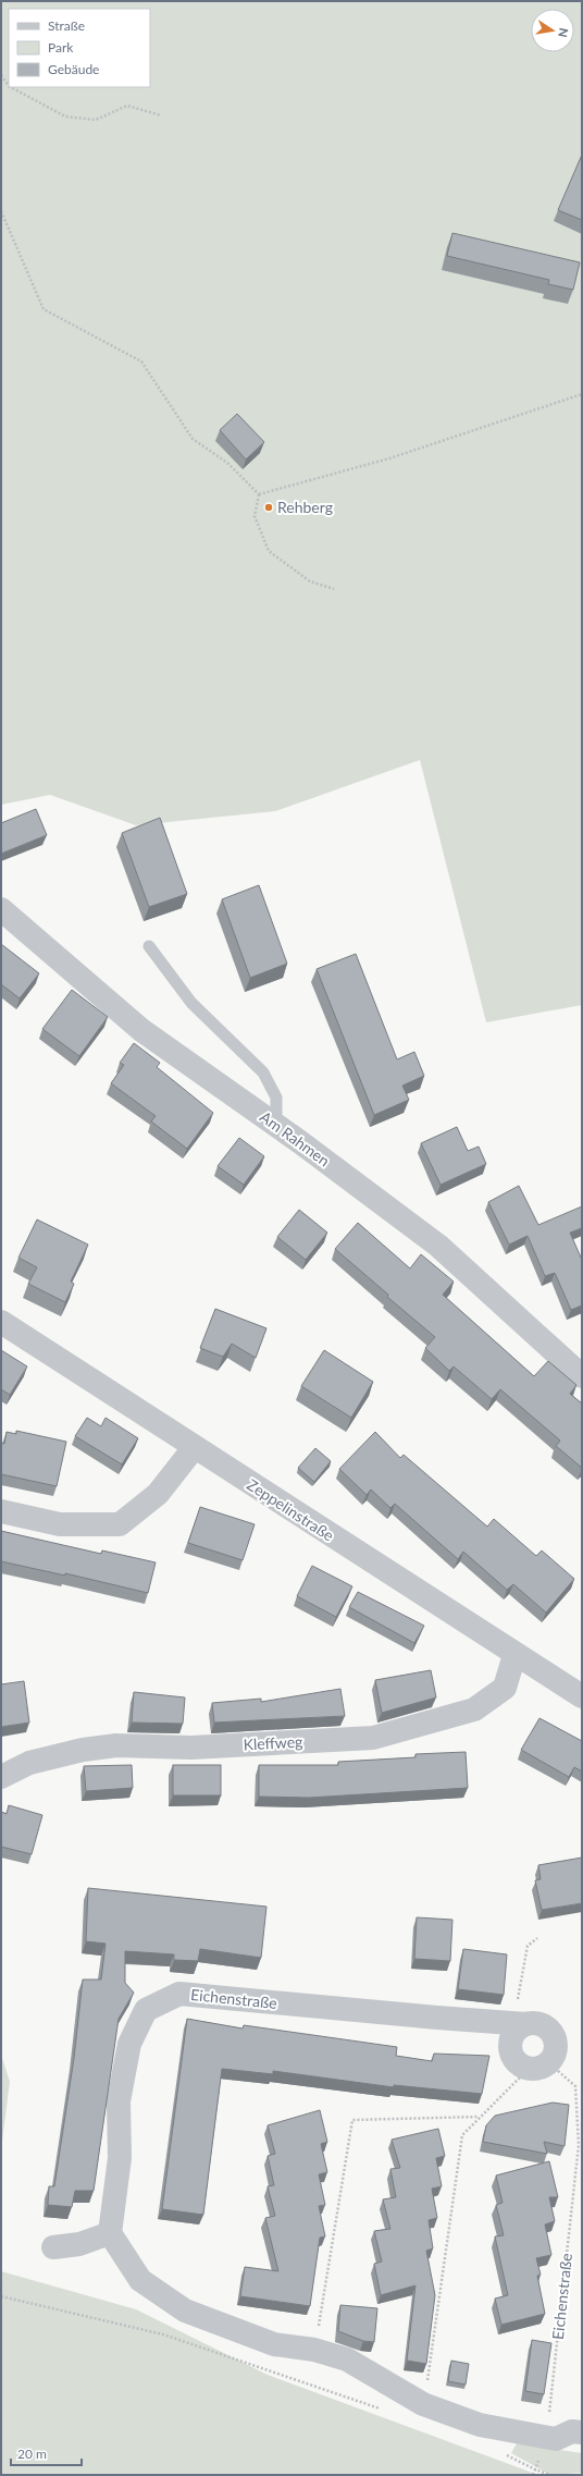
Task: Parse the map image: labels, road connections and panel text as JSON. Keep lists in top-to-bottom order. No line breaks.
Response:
{"streets":{"street":["Am Rahmen","Zeppelinstraße","Kleffweg","Eichenstraße"]},"crossings":[["Zeppelinstraße","Kleffweg"]],"places":["Rehberg"],"legend":["Straße","Park","Gebäude"],"scale_bar":"20 m","north":"right"}
